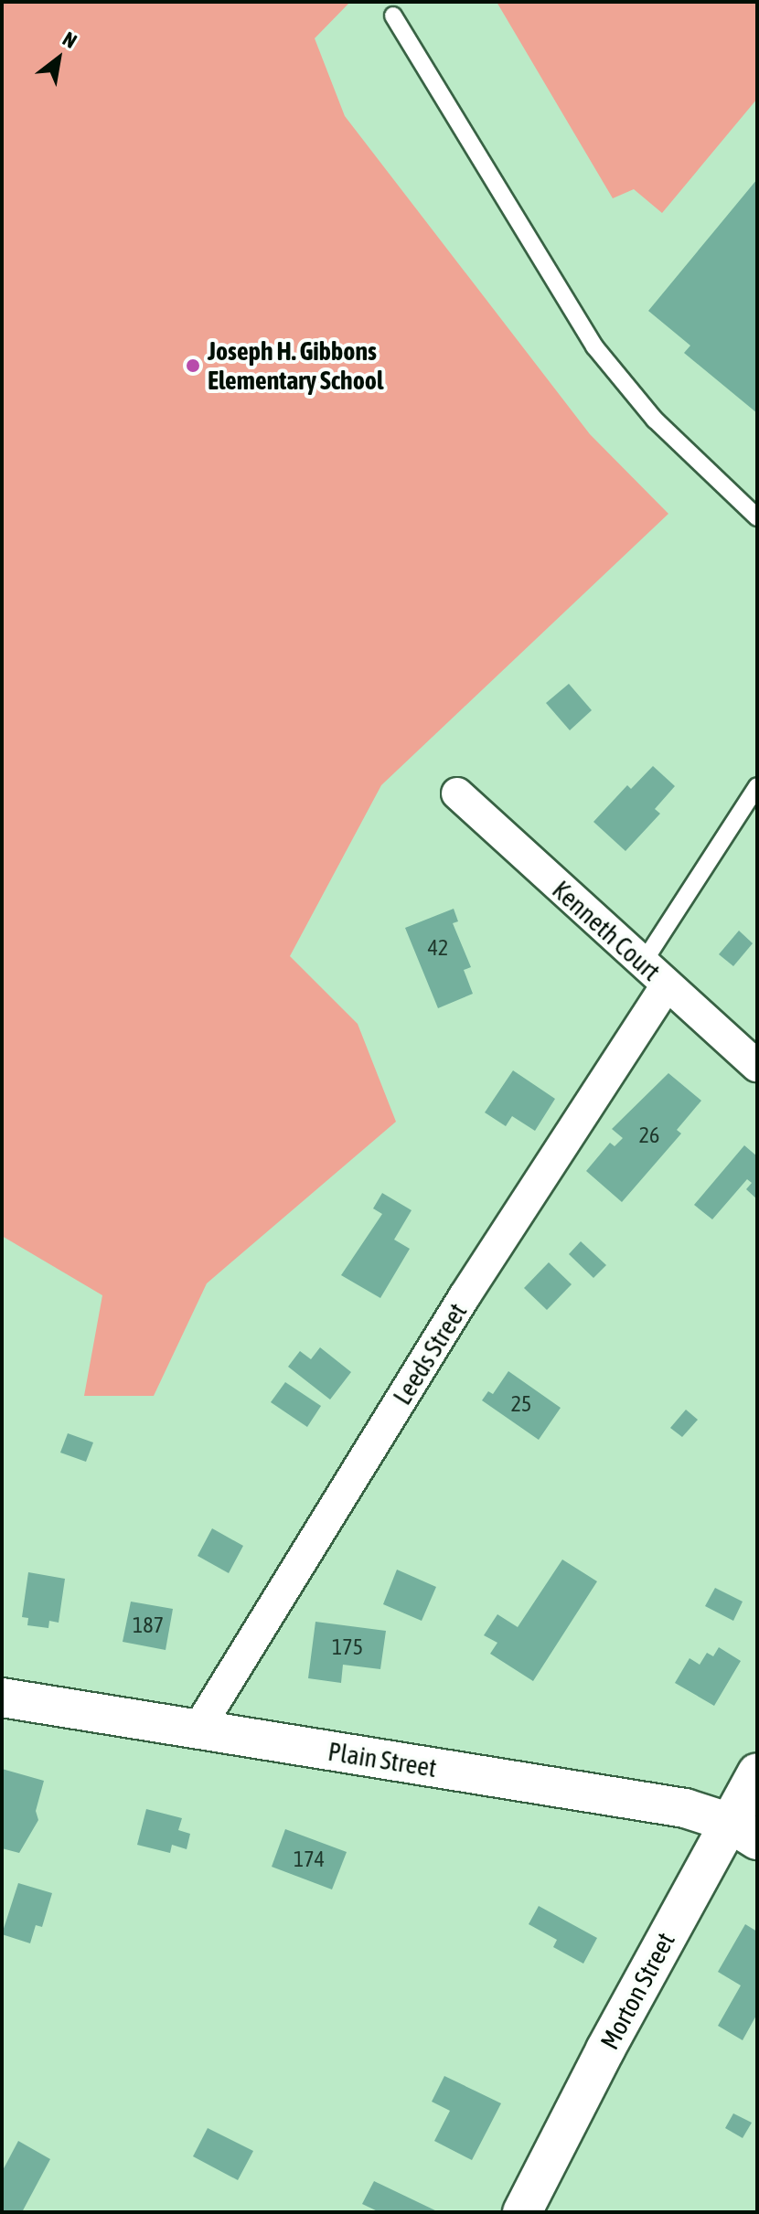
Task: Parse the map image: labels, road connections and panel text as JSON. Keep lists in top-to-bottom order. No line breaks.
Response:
{"streets":{"street":["Kenneth Court","Leeds Street","Plain Street","Morton Street"]},"crossings":[["Kenneth Court","Leeds Street"],["Leeds Street","Plain Street"],["Plain Street","Morton Street"]],"places":["Joseph H. Gibbons Elementary School"],"house_numbers":["42","26","25","187","175","174"],"north":"top right"}
